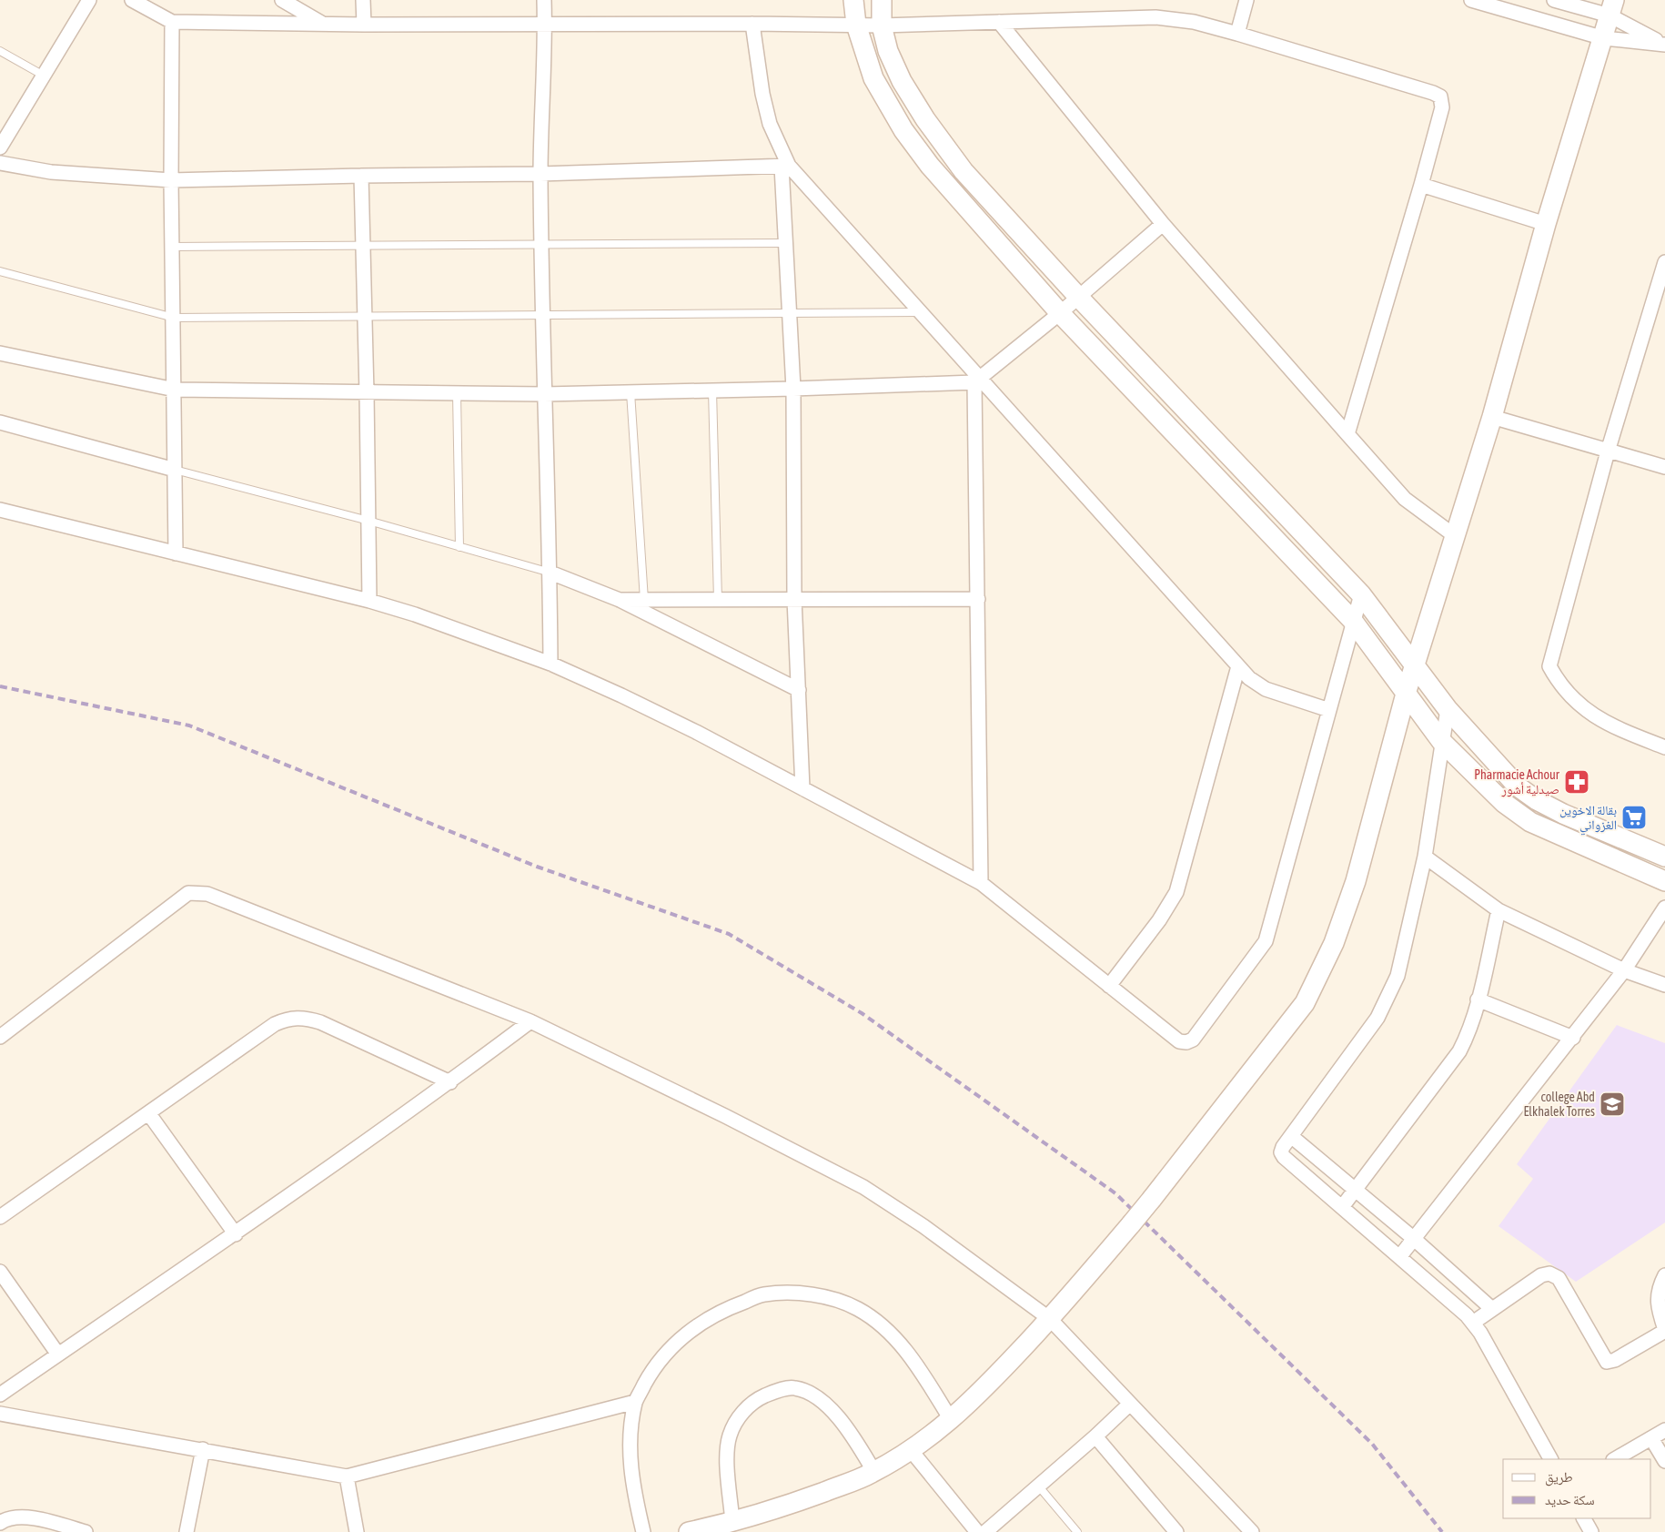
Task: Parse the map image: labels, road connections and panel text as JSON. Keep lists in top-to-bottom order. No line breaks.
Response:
{"places":{"pharmacy":["Pharmacie Achour صيدلية أشور"],"supermarket":["بقالة الاخوين الغزواني"],"school or university":["college Abd Elkhalek Torres"]},"legend":["طريق","سكة حديد"]}
